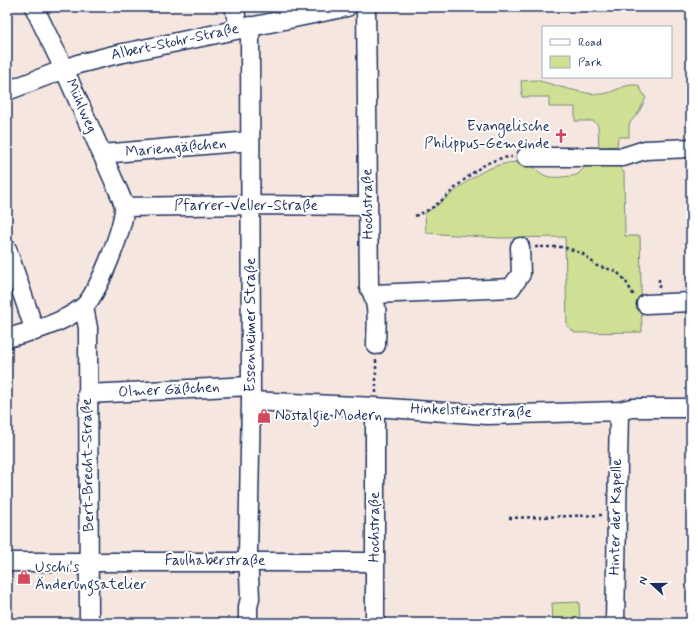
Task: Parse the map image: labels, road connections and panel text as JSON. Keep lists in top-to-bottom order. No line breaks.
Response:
{"streets":{"street":["Albert-Stohr-Straße","Mühlweg","Mariengäßchen","Hochstraße","Pfarrer-Veller-Straße","Essenheimer Straße","Olmer Gäßchen","Hinkelsteinerstraße","Bert-Brecht-Straße","Hinter der Kapelle","Faulhaberstraße"]},"crossings":[["Albert-Stohr-Straße","Mühlweg"],["Albert-Stohr-Straße","Essenheimer Straße"],["Mühlweg","Mariengäßchen"],["Mühlweg","Pfarrer-Veller-Straße"],["Mariengäßchen","Essenheimer Straße"],["Hochstraße","Pfarrer-Veller-Straße"],["Hochstraße","Hinkelsteinerstraße"],["Hochstraße","Faulhaberstraße"],["Pfarrer-Veller-Straße","Essenheimer Straße"],["Essenheimer Straße","Olmer Gäßchen"],["Essenheimer Straße","Hinkelsteinerstraße"],["Essenheimer Straße","Faulhaberstraße"],["Olmer Gäßchen","Hinkelsteinerstraße"],["Olmer Gäßchen","Bert-Brecht-Straße"],["Hinkelsteinerstraße","Hinter der Kapelle"],["Bert-Brecht-Straße","Faulhaberstraße"]],"places":{"church":["Evangelische Philippus-Gemeinde"],"shop":["Nostalgie Modern","Uschi's Änderungsatelier"]},"legend":["Road","Park"],"north":"left"}
